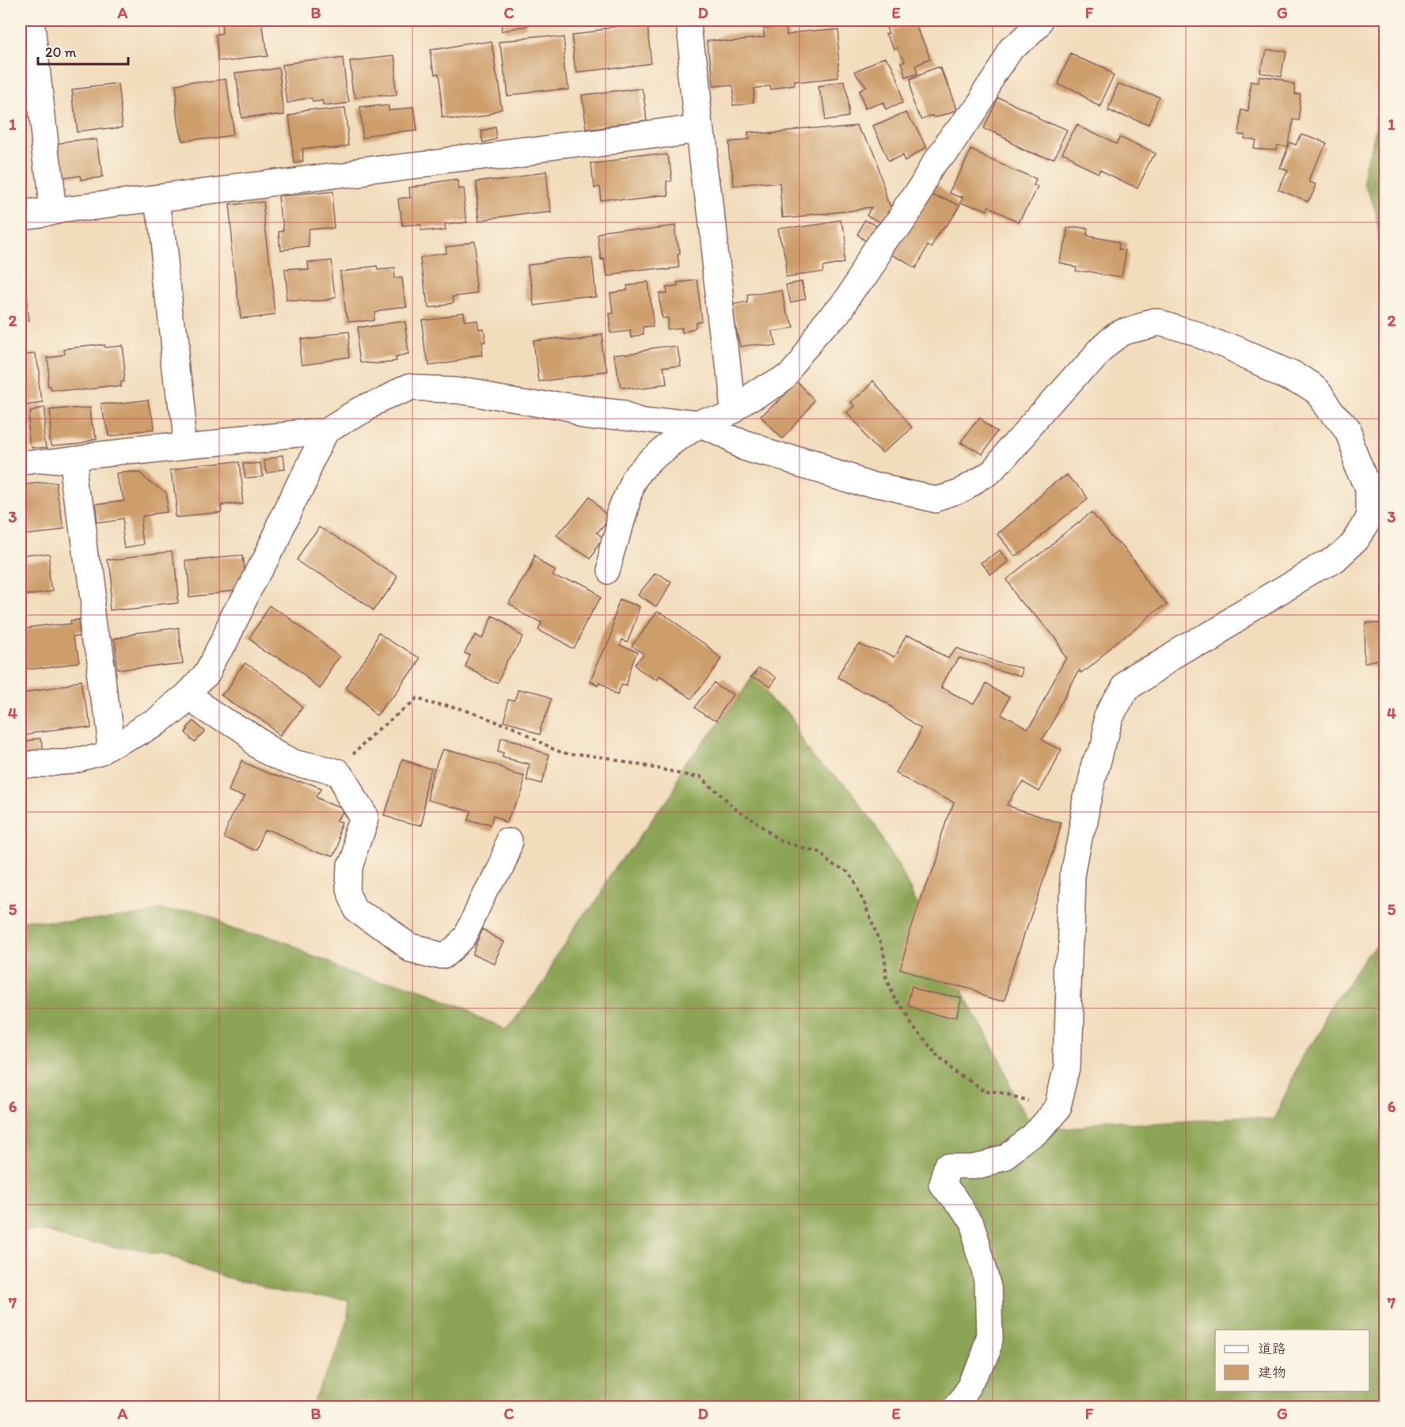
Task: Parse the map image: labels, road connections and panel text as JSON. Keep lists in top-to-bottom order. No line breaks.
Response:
{"legend":["道路","建物"],"scale_bar":"20 m","grid":{"columns":["A","B","C","D","E","F","G"],"rows":["1","2","3","4","5","6","7"]}}
